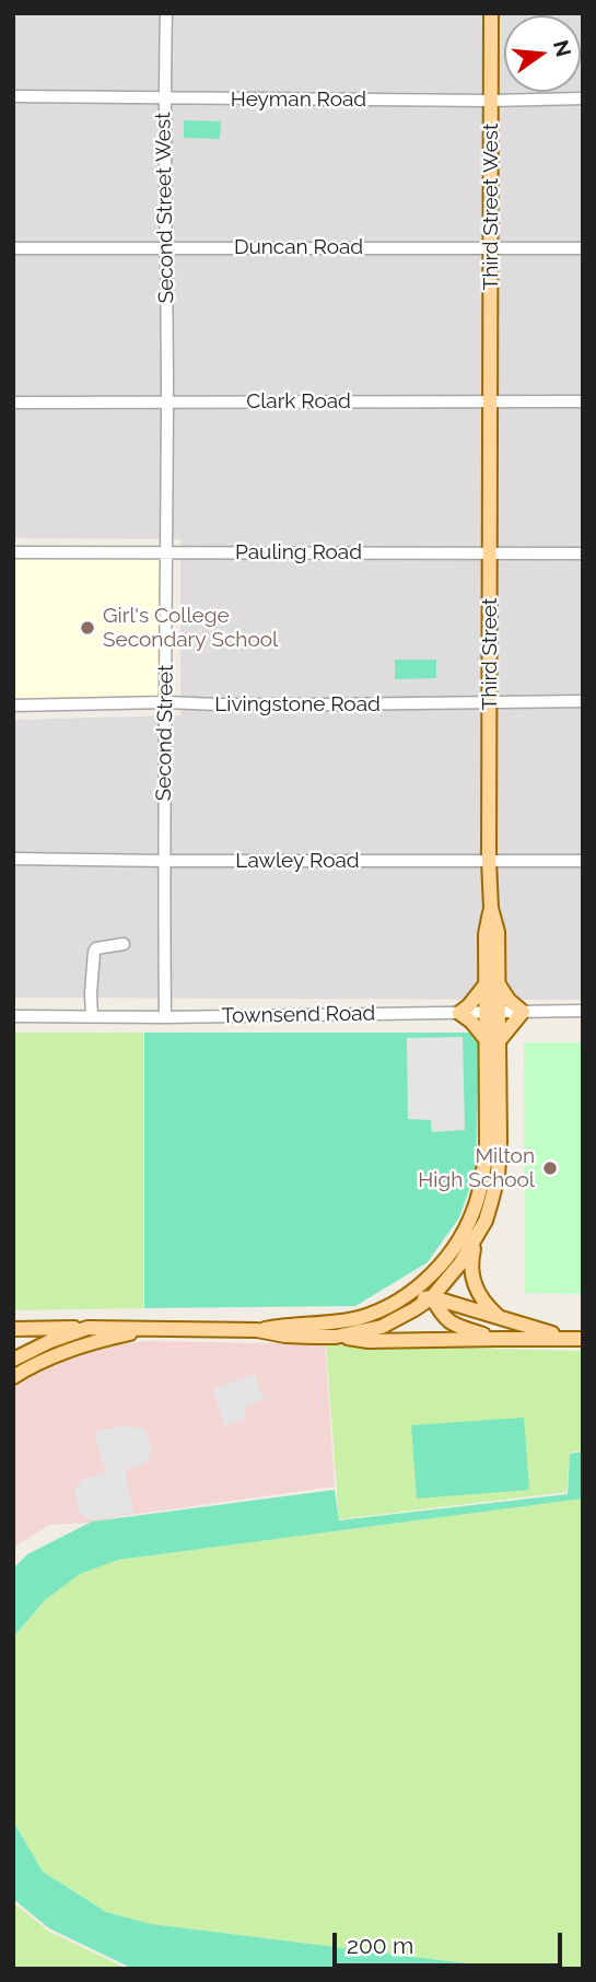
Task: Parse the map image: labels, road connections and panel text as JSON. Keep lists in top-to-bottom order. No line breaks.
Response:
{"streets":{"main road":["Third Street West","Third Street"],"street":["Heyman Road","Second Street West","Duncan Road","Clark Road","Pauling Road","Livingstone Road","Second Street","Lawley Road","Townsend Road"]},"crossings":[["Heyman Road","Third Street West"],["Heyman Road","Second Street West"],["Third Street West","Duncan Road"],["Third Street West","Clark Road"],["Third Street West","Third Street"],["Second Street West","Duncan Road"],["Second Street West","Clark Road"],["Second Street West","Second Street"],["Clark Road","Third Street"],["Clark Road","Second Street"],["Pauling Road","Third Street"],["Pauling Road","Second Street"],["Third Street","Livingstone Road"],["Third Street","Lawley Road"],["Third Street","Townsend Road"],["Livingstone Road","Second Street"],["Second Street","Lawley Road"],["Second Street","Townsend Road"]],"places":["Girl's College Secondary School","Milton High School"],"scale_bar":"200 m","north":"right"}
